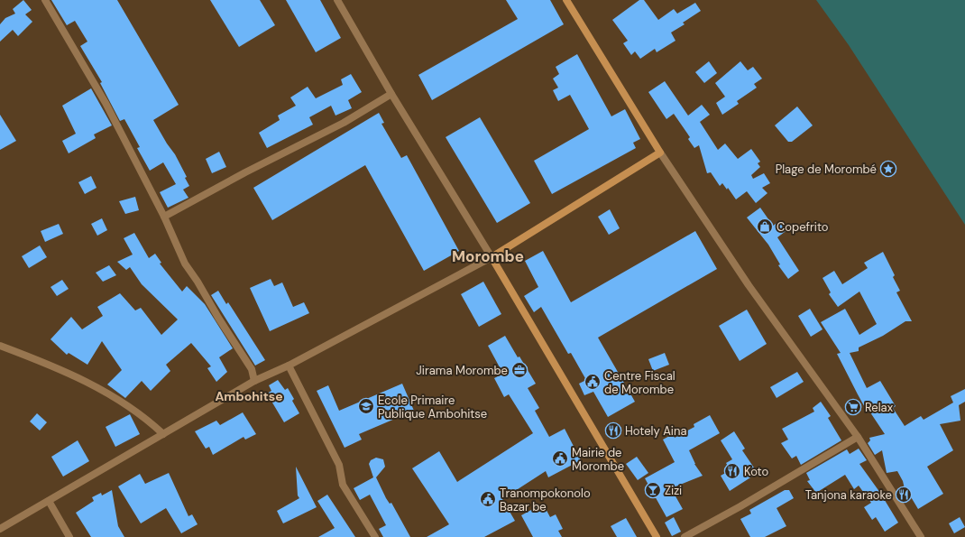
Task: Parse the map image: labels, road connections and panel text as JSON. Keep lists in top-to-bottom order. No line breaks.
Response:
{"districts":["Morombe","Ambohitse"],"places":{"place":["Plage de Morombé"],"shop":["Copefrito"],"office":["Jirama Morombe"],"public building":["Centre Fiscal de Morombe","Mairie de Morombe","Tranompokonolo Bazar be"],"school or university":["Ecole Primaire Publique Ambohitse"],"supermarket":["Relax"],"restaurant":["Hotely Aina","Koto","Tanjona karaoke"],"bar":["Zizi"]}}
